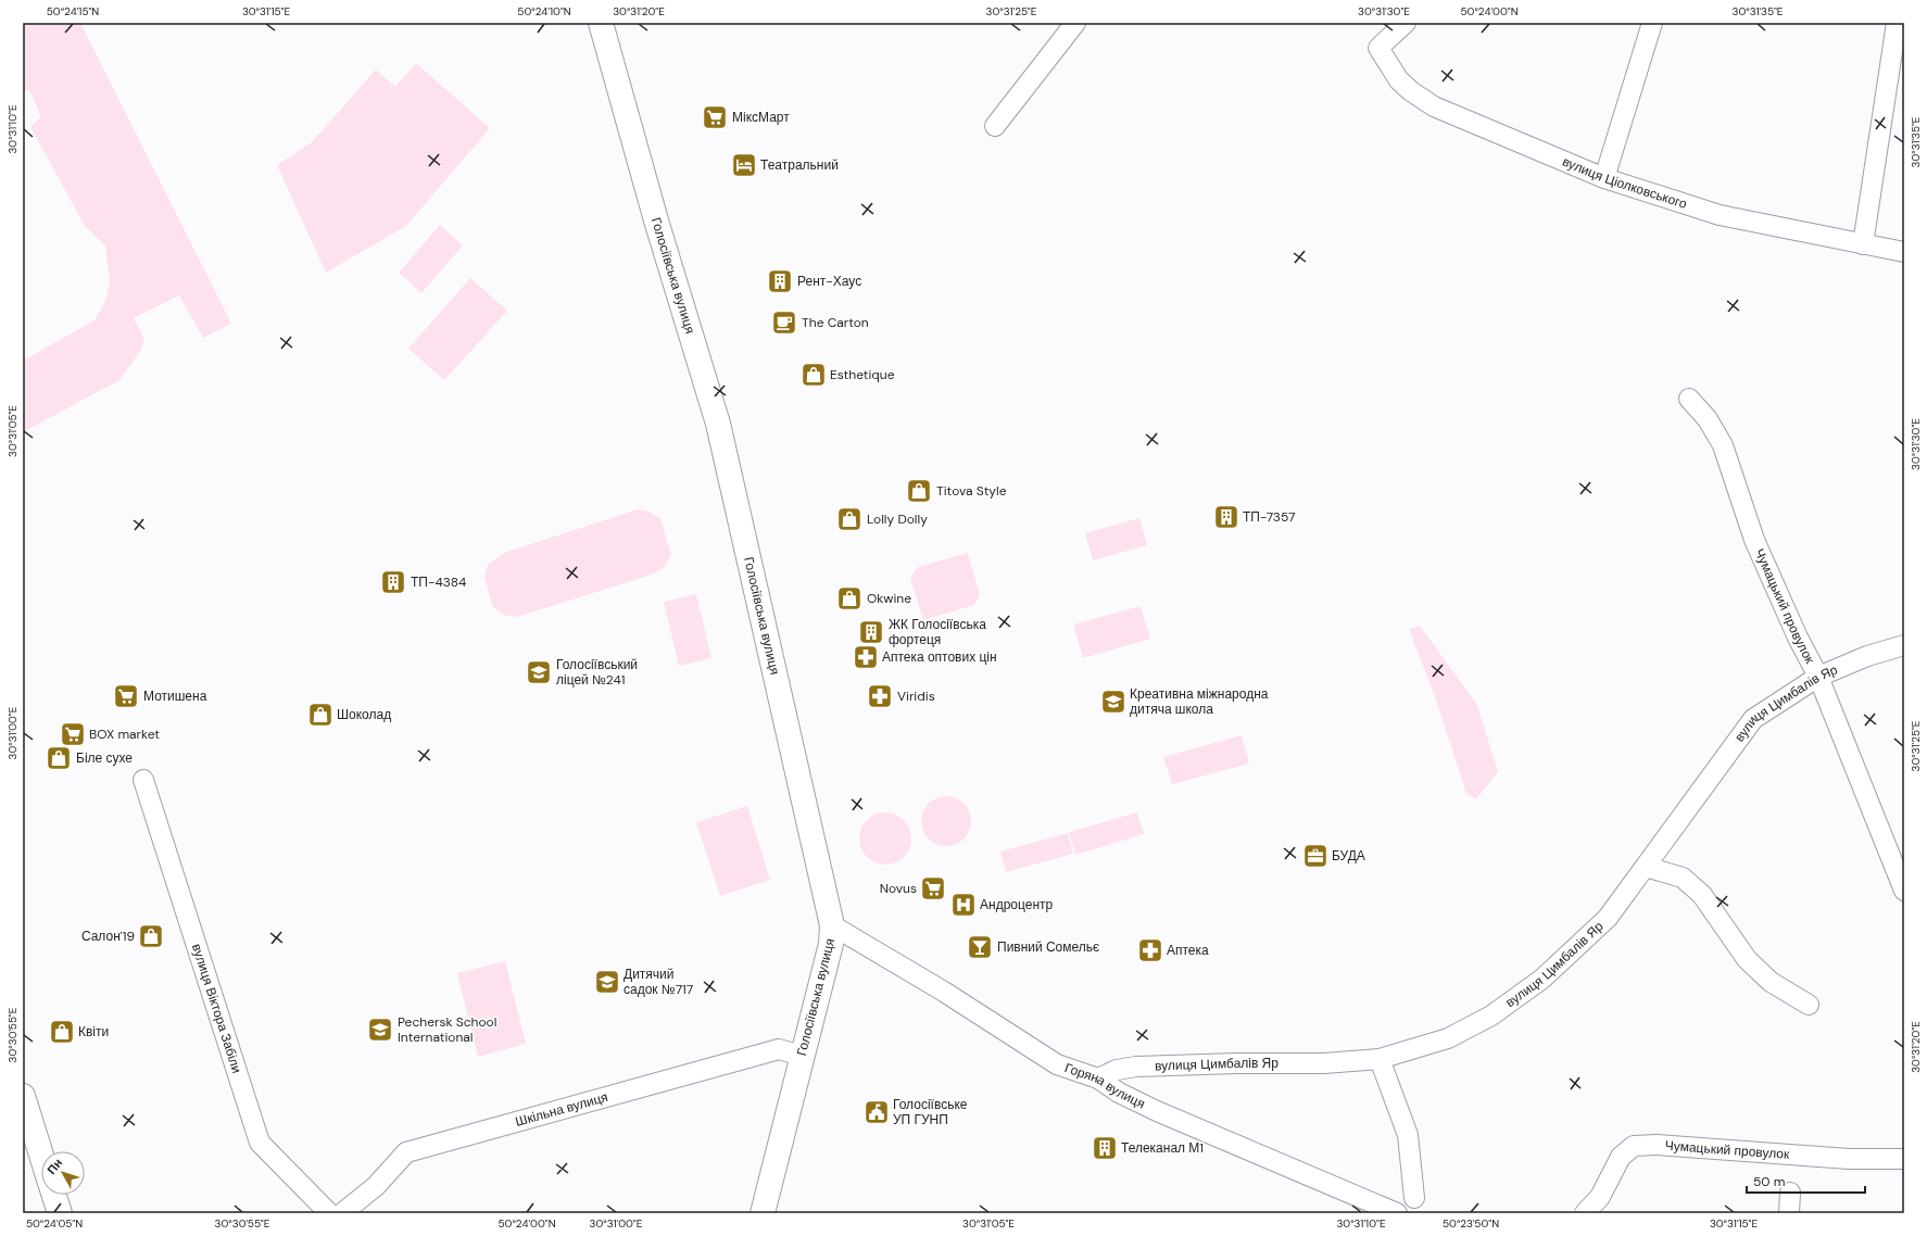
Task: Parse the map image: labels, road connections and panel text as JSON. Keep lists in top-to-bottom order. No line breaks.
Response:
{"streets":{"main road":["Голосіївська вулиця"],"street":["вулиця Ціолковського","Чумацький провулок","вулиця Цимбалів Яр","вулиця Віктора Забіли","Горяна вулиця","Шкільна вулиця"]},"crossings":[["Голосіївська вулиця","Горяна вулиця"],["Голосіївська вулиця","Шкільна вулиця"],["Чумацький провулок","вулиця Цимбалів Яр"],["вулиця Цимбалів Яр","Горяна вулиця"]],"places":{"supermarket":["МіксМарт","Мотишена","BOX market","Novus"],"hotel":["Театральний"],"building":["Рент-Хаус","ТП-7357","ТП-4384","ЖК Голосіївська фортеця","Телеканал М1"],"cafe":["The Carton"],"shop":["Esthetique","Titova Style","Lolly Dolly","Okwine","Шоколад","Біле сухе","Салон'19","Квіти"],"pharmacy":["Аптека оптових цін","Viridis","Аптека"],"school or university":["Голосіївський ліцей №241","Креативна міжнародна дитяча школа","Дитячий садок №717","Pechersk School International"],"office":["БУДА"],"hospital":["Андроцентр"],"bar":["Пивний Сомельє"],"public building":["Голосіївське УП ГУНП"]},"scale_bar":"50 m","north":"top left","coordinates":["50°24'15\"N","30°31'15\"E","50°24'10\"N","30°31'20\"E","30°31'25\"E","30°31'30\"E","50°24'00\"N","30°31'35\"E","30°31'10\"E","30°31'05\"E","30°31'00\"E","30°30'55\"E","50°24'05\"N","50°23'50\"N"]}
